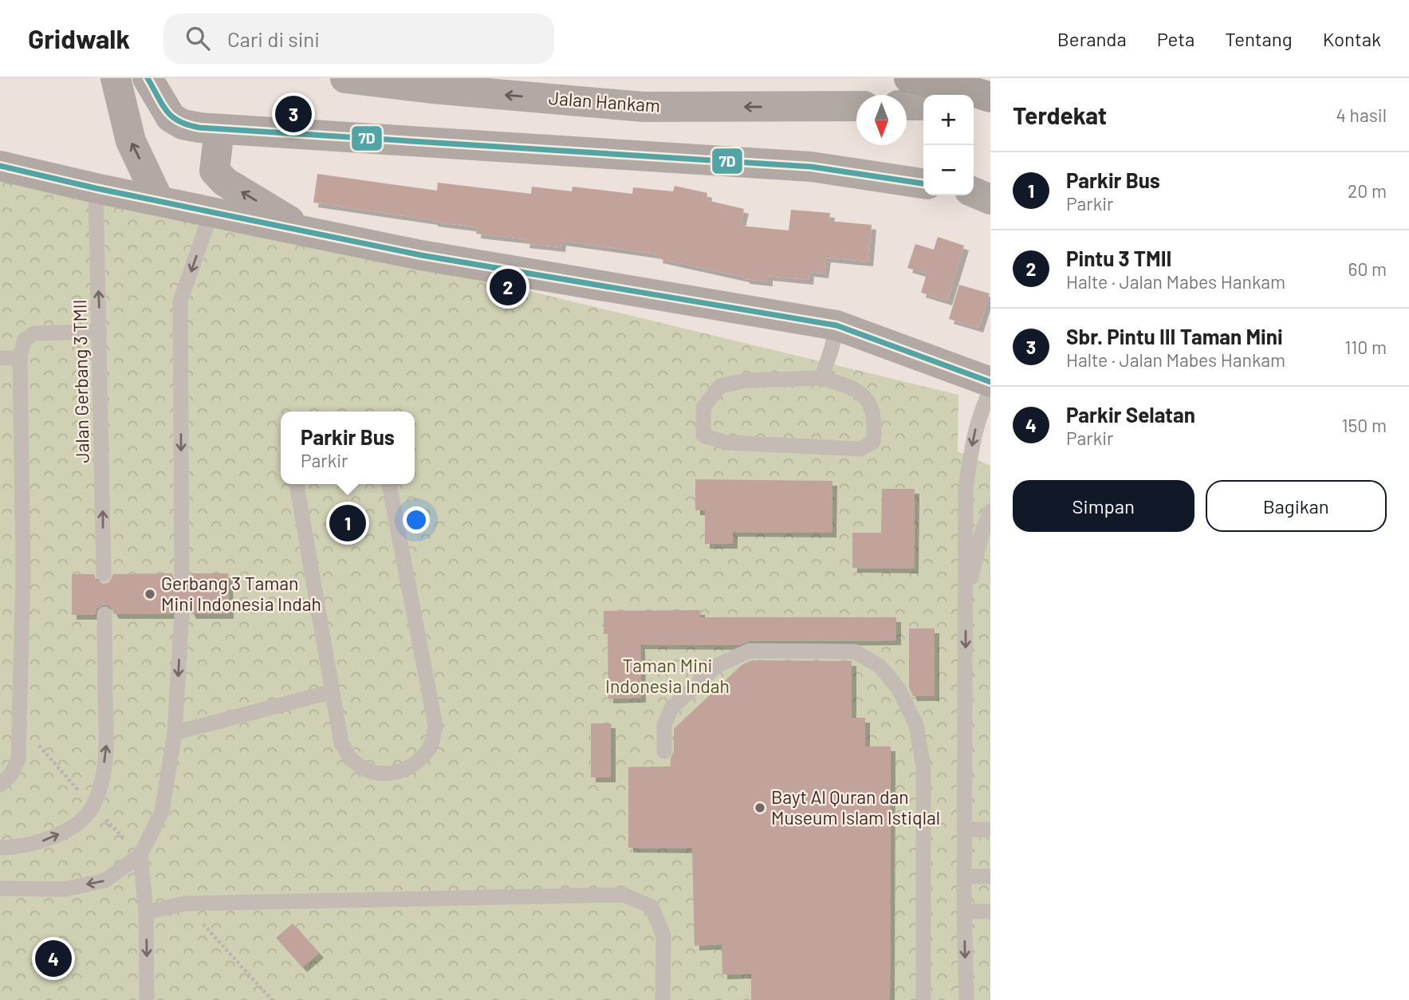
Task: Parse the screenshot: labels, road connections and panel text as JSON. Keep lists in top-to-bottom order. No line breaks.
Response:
{"streets":{"main road":["Jalan Hankam"],"lane":["Jalan Gerbang 3 TMII"]},"parks":["Taman Mini Indonesia Indah"],"places":["Gerbang 3 Taman Mini Indonesia Indah","Bayt Al Quran dan Museum Islam Istiqlal"],"lines":["transit line 7D"],"north":"bottom","page":{"header":"Gridwalk","search":"Cari di sini","nav":["Beranda","Peta","Tentang","Kontak"],"heading":["Terdekat","4 hasil"],"pins":["3","2","1","4"],"map_buttons":["+","−"],"list":[{"mark":"1","name":"Parkir Bus","note":"Parkir","value":"20 m"},{"mark":"2","name":"Pintu 3 TMII","note":"Halte · Jalan Mabes Hankam","value":"60 m"},{"mark":"3","name":"Sbr. Pintu III Taman Mini","note":"Halte · Jalan Mabes Hankam","value":"110 m"},{"mark":"4","name":"Parkir Selatan","note":"Parkir","value":"150 m"}],"popup":["Parkir Bus","Parkir"],"buttons":["Simpan","Bagikan"]}}
